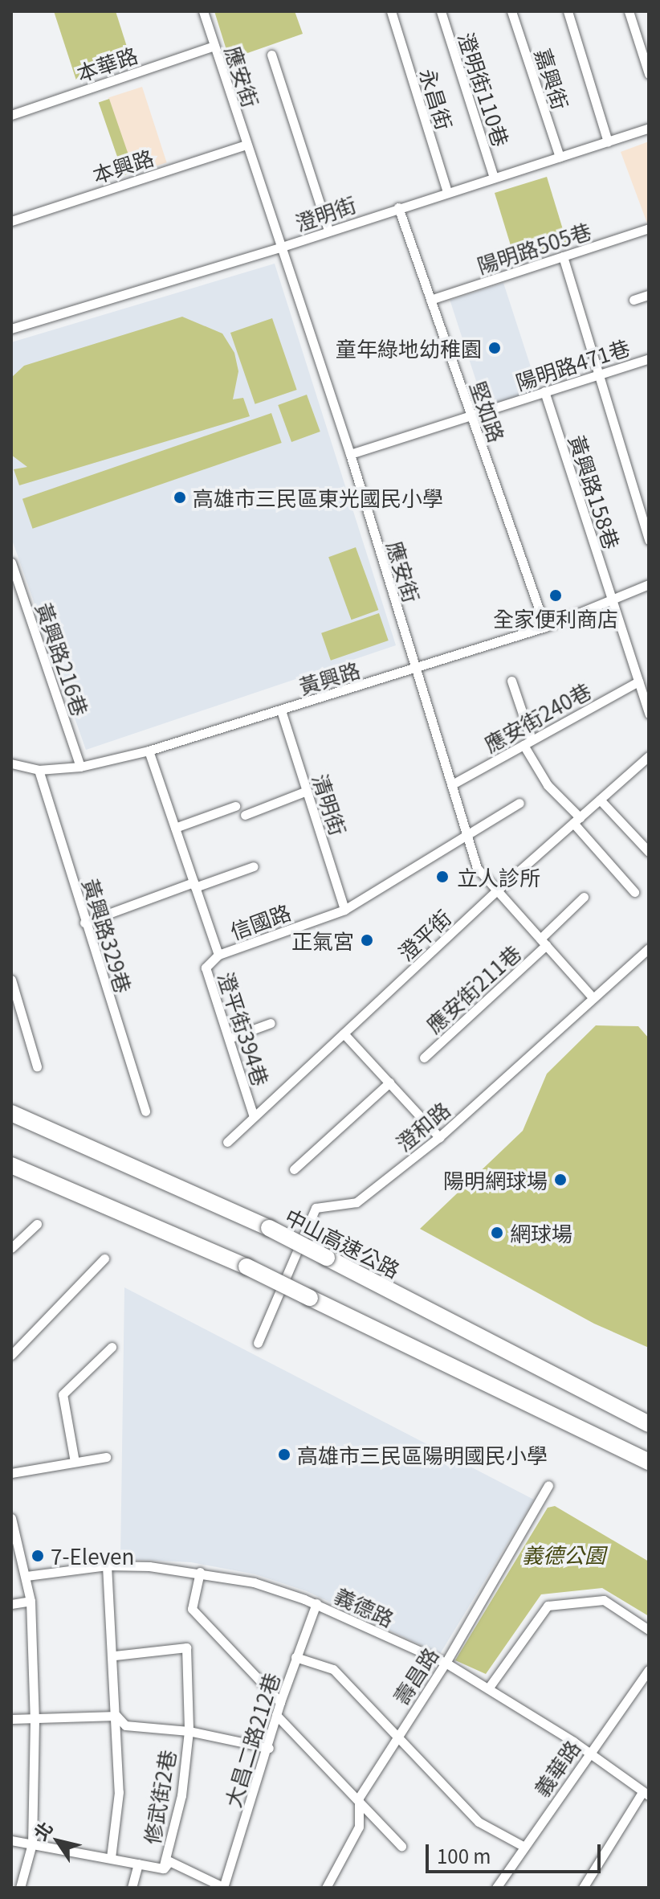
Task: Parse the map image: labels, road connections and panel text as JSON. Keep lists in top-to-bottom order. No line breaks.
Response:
{"streets":{"highway":["中山高速公路"],"street":["本華路","應安街","嘉興街","澄明街110巷","永昌街","本興路","澄明街","陽明路505巷","陽明路471巷","堅如路","黃興路158巷","黃興路216巷","黃興路","應安街240巷","清明街","信國路","澄平街","黃興路329巷","應安街211巷","澄平街394巷","澄和路","義德路","壽昌路","大昌二路212巷","義華路","修武街2巷"]},"crossings":[["本華路","應安街"],["應安街","本興路"],["應安街","澄明街"],["應安街","陽明路471巷"],["應安街","黃興路"],["應安街","應安街240巷"],["應安街","信國路"],["應安街","澄平街"],["應安街","應安街211巷"],["應安街","澄和路"],["嘉興街","澄明街"],["澄明街110巷","澄明街"],["永昌街","澄明街"],["澄明街","堅如路"],["陽明路505巷","堅如路"],["陽明路471巷","堅如路"],["陽明路471巷","黃興路158巷"],["堅如路","黃興路"],["黃興路158巷","黃興路"],["黃興路158巷","應安街240巷"],["黃興路216巷","黃興路"],["黃興路","清明街"],["黃興路","信國路"],["黃興路","黃興路329巷"],["清明街","信國路"],["信國路","澄平街394巷"],["澄平街","澄平街394巷"],["義德路","壽昌路"],["義德路","大昌二路212巷"],["義德路","義華路"]],"parks":["義德公園"],"places":["童年綠地幼稚園","高雄市三民區東光國民小學","全家便利商店","立人診所","正氣宮","陽明網球場","網球場","高雄市三民區陽明國民小學","7-Eleven"],"scale_bar":"100 m","north":"top left"}
